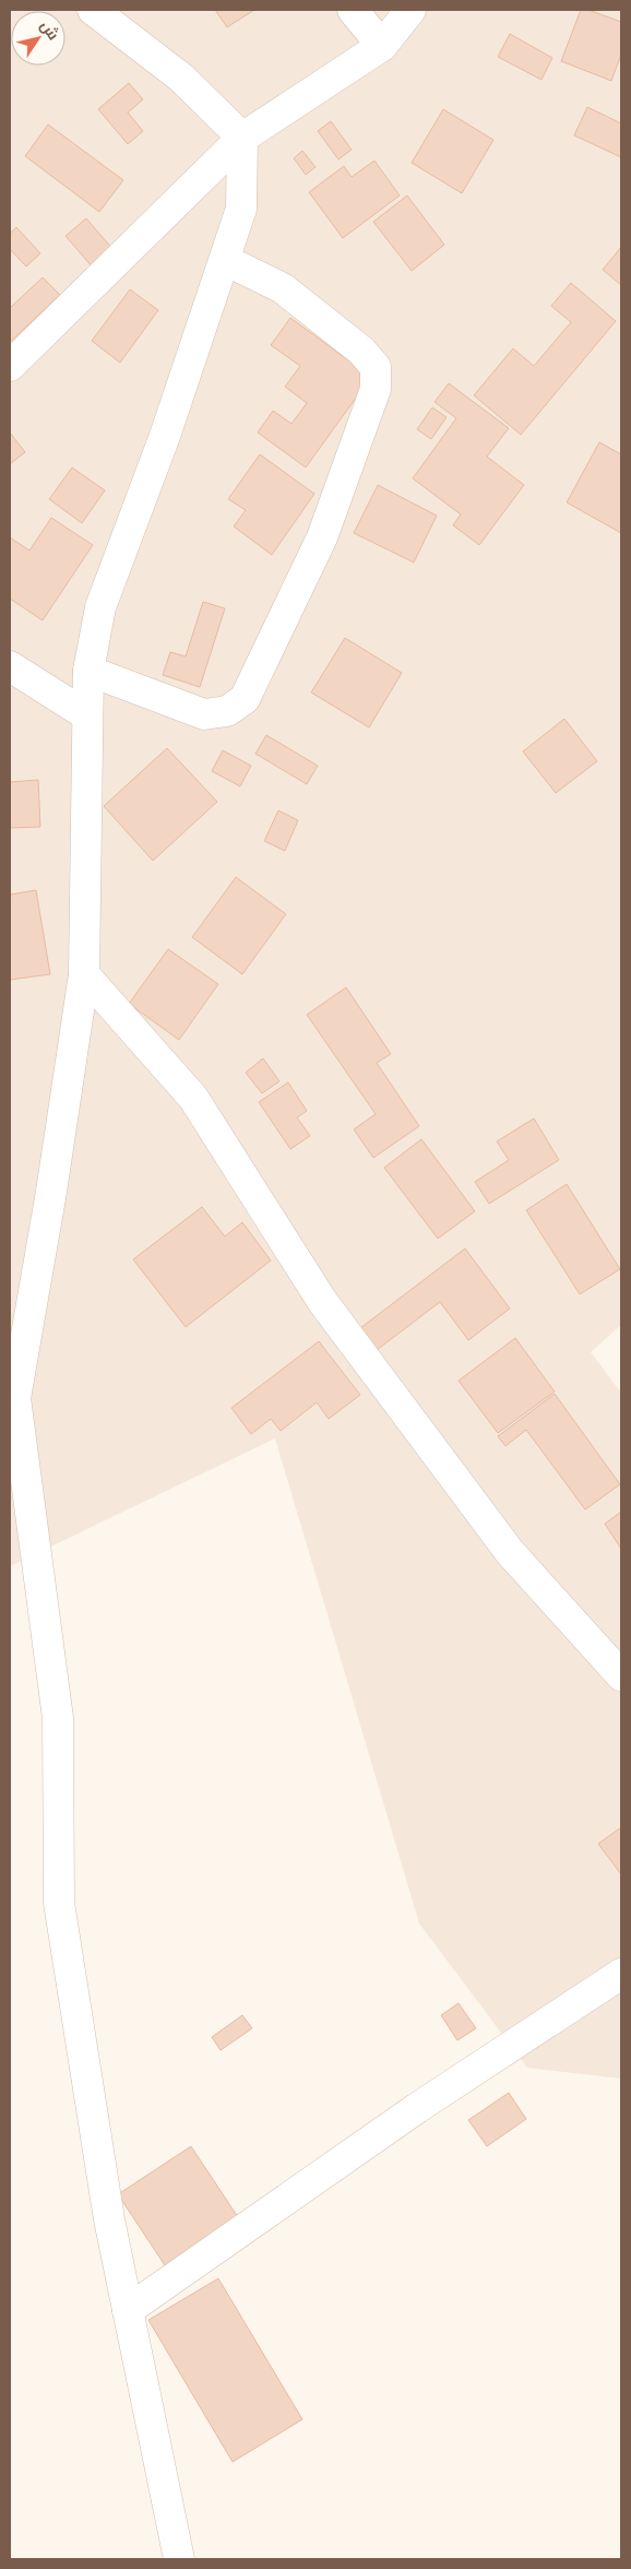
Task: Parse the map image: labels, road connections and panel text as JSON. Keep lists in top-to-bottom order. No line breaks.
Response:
{"north":"top right"}
